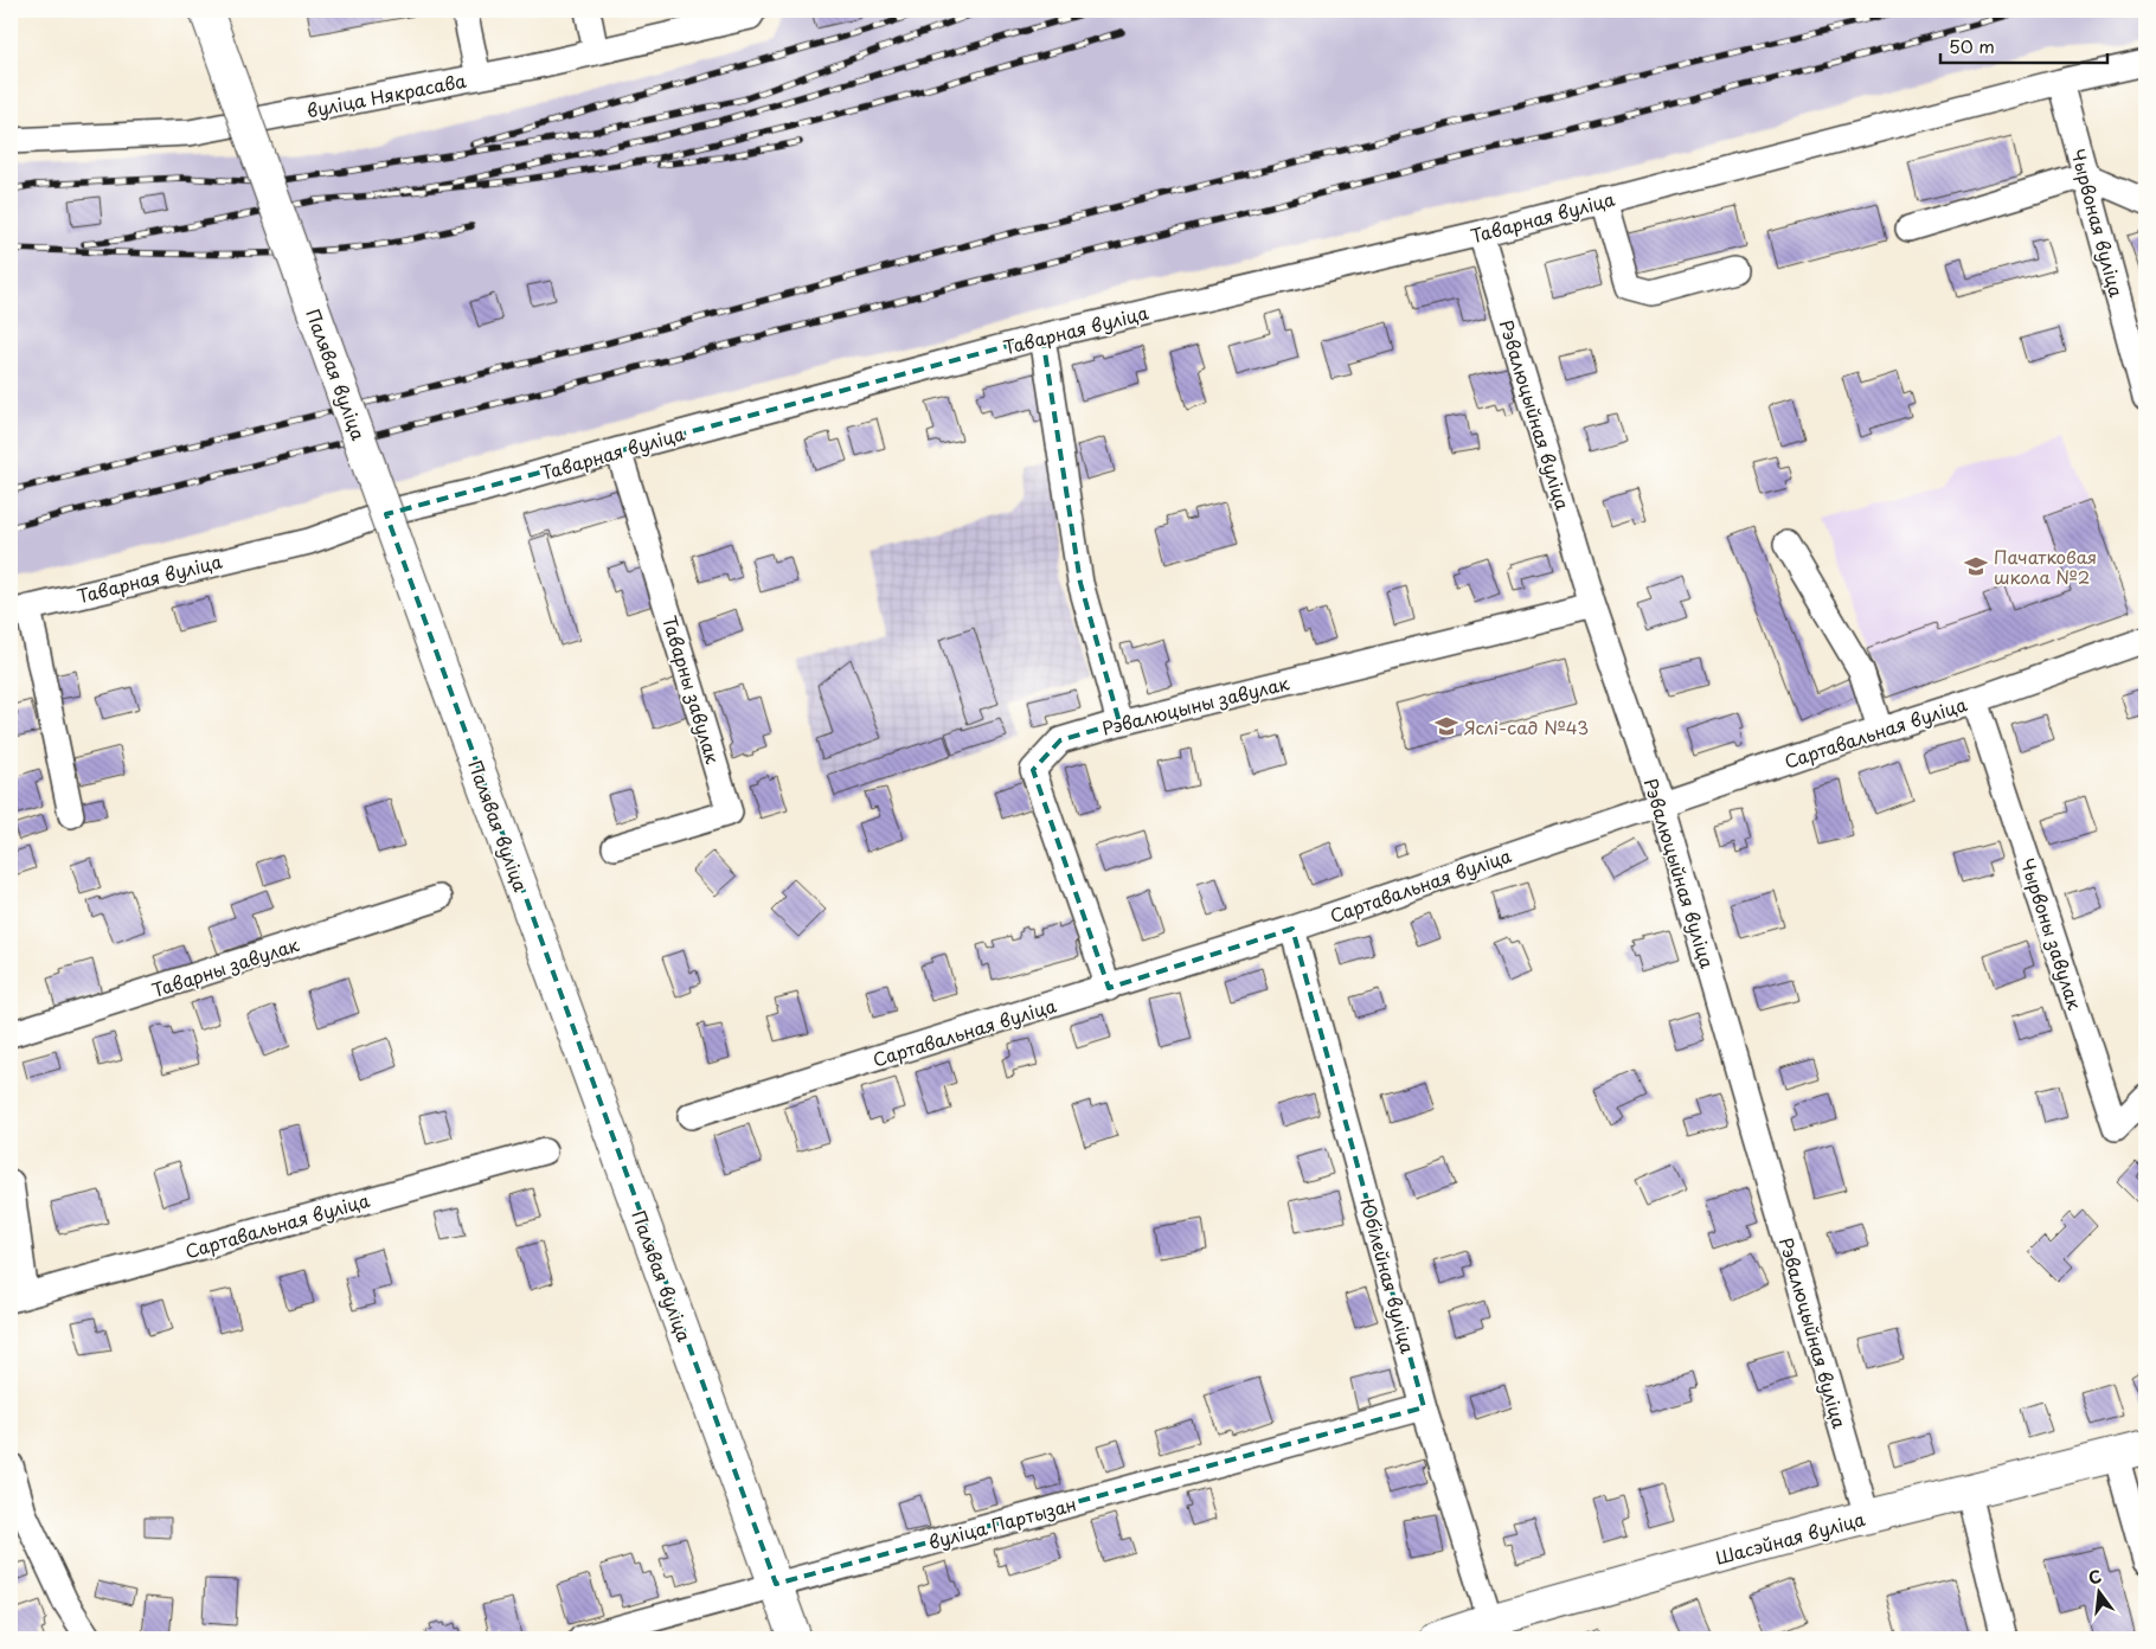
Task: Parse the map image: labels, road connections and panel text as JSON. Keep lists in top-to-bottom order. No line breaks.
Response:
{"streets":{"main road":["Палявая вуліца","Шасэйная вуліца"],"street":["вуліца Някрасава","Таварная вуліца","Чырвоная вуліца","Рэвалюцыйная вуліца","Таварны завулак","Рэвалюцыны завулак","Сартавальная вуліца","Чырвоны завулак","Юбілейная вуліца","вуліца Партызан"]},"crossings":[["Таварная вуліца","Чырвоная вуліца"],["Таварная вуліца","Рэвалюцыйная вуліца"],["Таварная вуліца","Таварны завулак"],["Палявая вуліца","вуліца Партызан"],["Рэвалюцыйная вуліца","Рэвалюцыны завулак"],["Рэвалюцыйная вуліца","Сартавальная вуліца"],["Рэвалюцыйная вуліца","Шасэйная вуліца"],["Рэвалюцыны завулак","Сартавальная вуліца"],["Сартавальная вуліца","Чырвоны завулак"],["Сартавальная вуліца","Юбілейная вуліца"],["Юбілейная вуліца","вуліца Партызан"],["Юбілейная вуліца","Шасэйная вуліца"]],"places":{"school or university":["Пачатковая школа №2","Яслі-сад №43"]},"scale_bar":"50 m","north":"top"}
